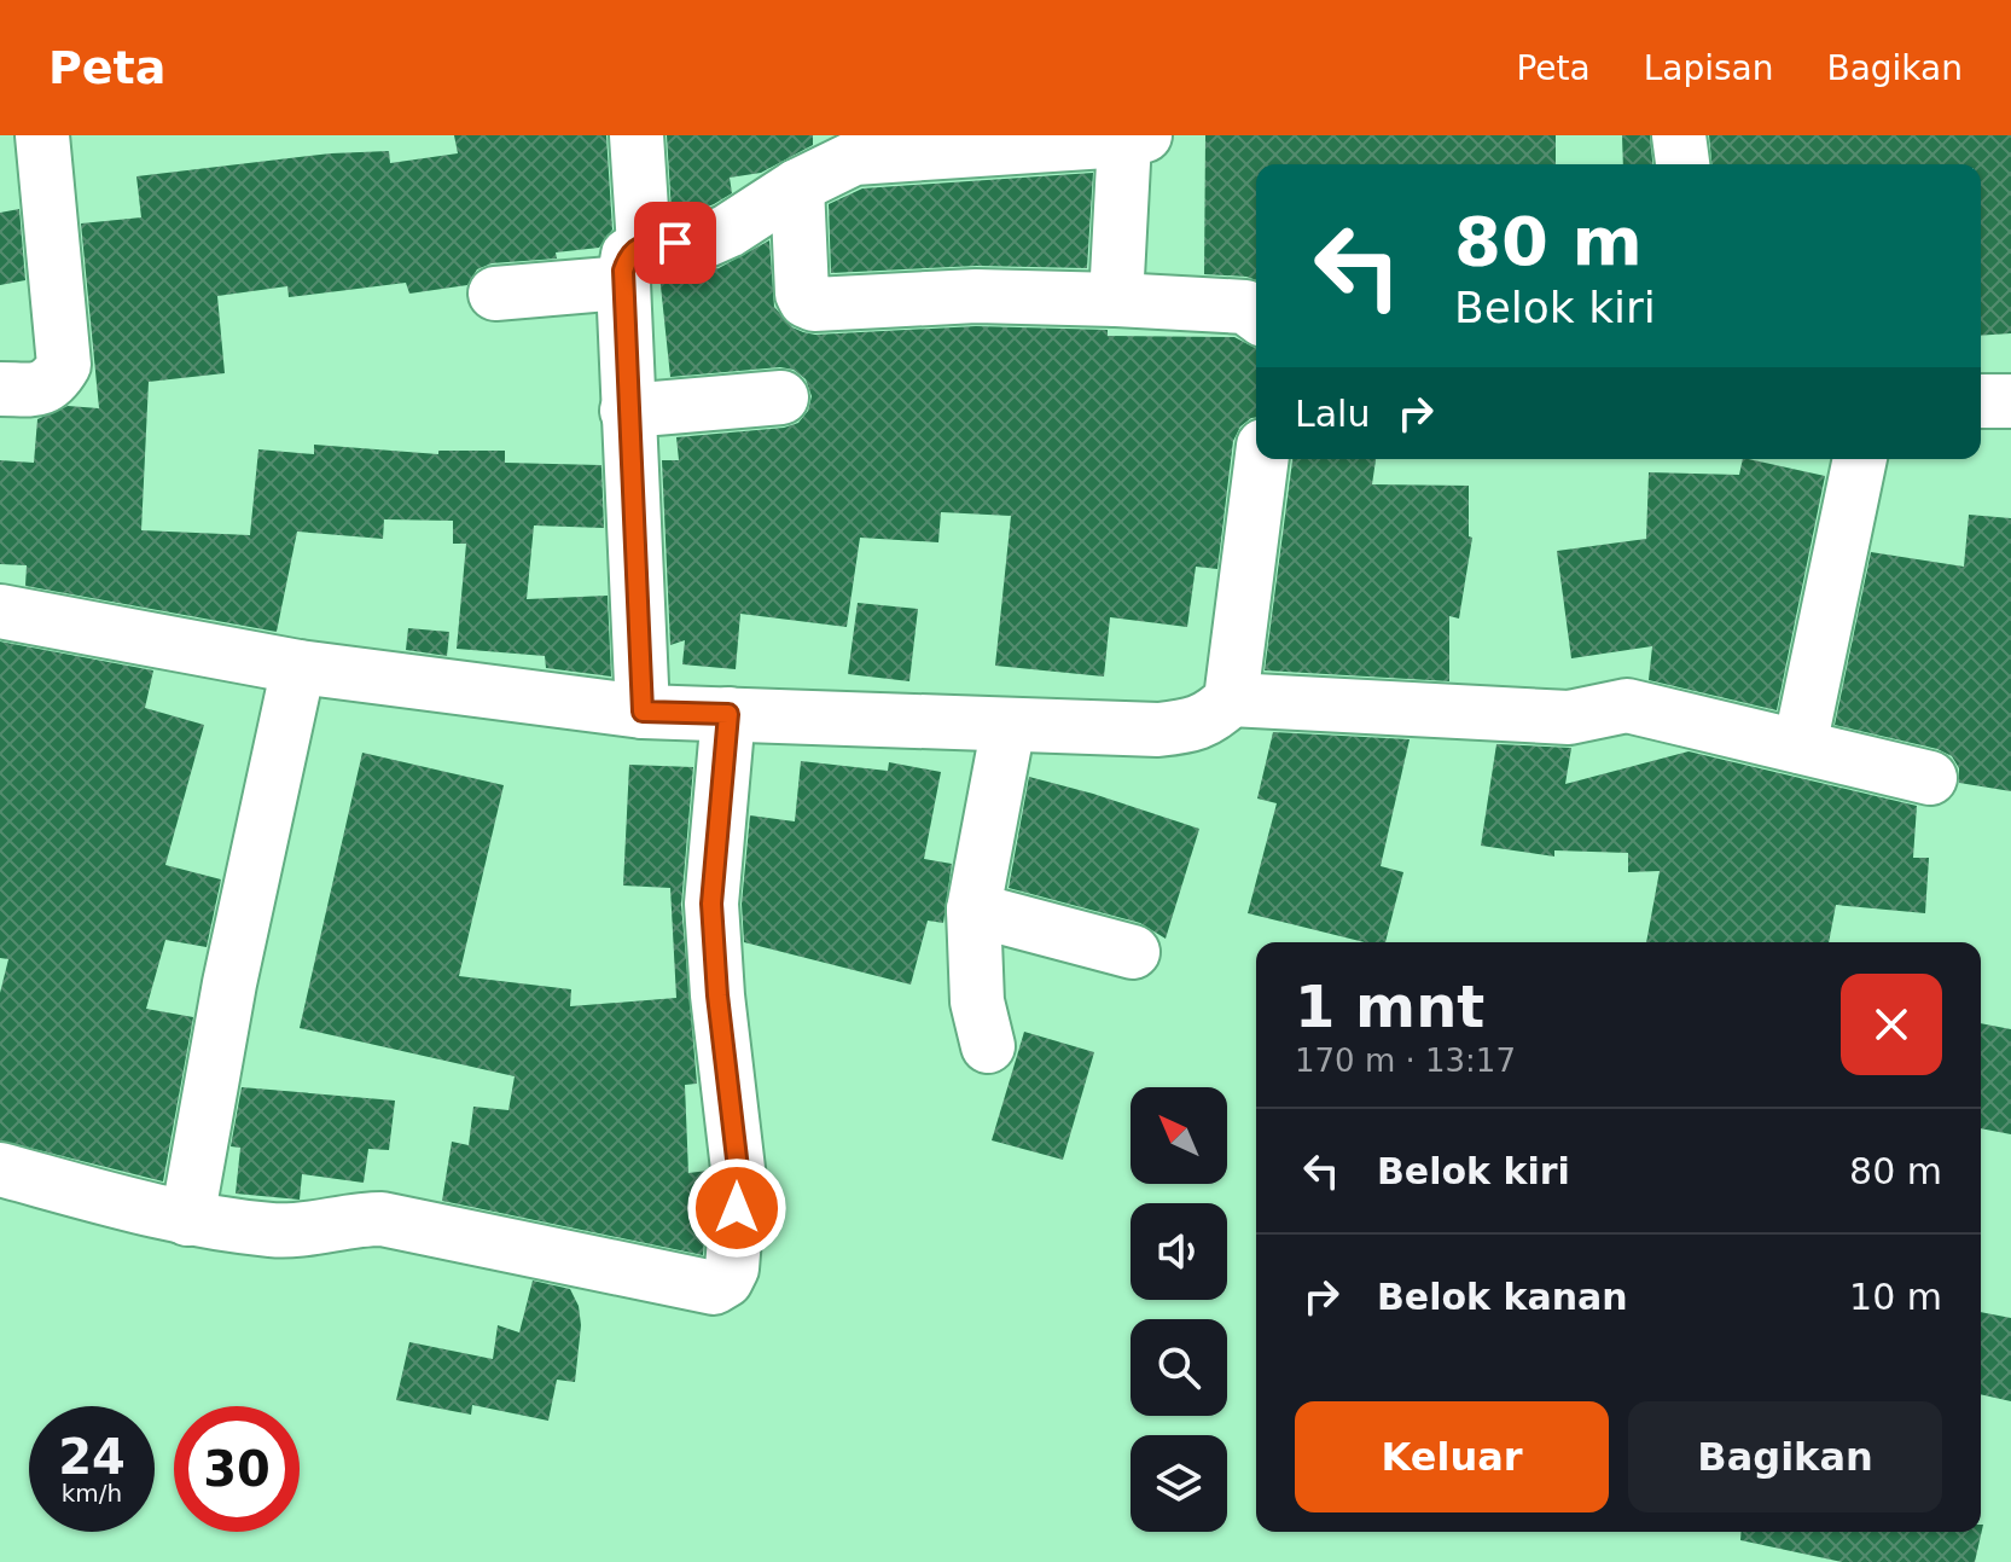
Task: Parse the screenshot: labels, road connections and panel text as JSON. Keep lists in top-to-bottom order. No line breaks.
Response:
{"north":"top left","page":{"header":"Peta","nav":["Peta","Lapisan","Bagikan"],"turn":["80 m","Belok kiri"],"then":"Lalu","heading":["1 mnt","170 m · 13:17"],"list":[{"name":"Belok kiri","value":"80 m"},{"name":"Belok kanan","value":"10 m"}],"buttons":["Keluar","Bagikan"],"speed":"24 km/h","limit":"30"}}
